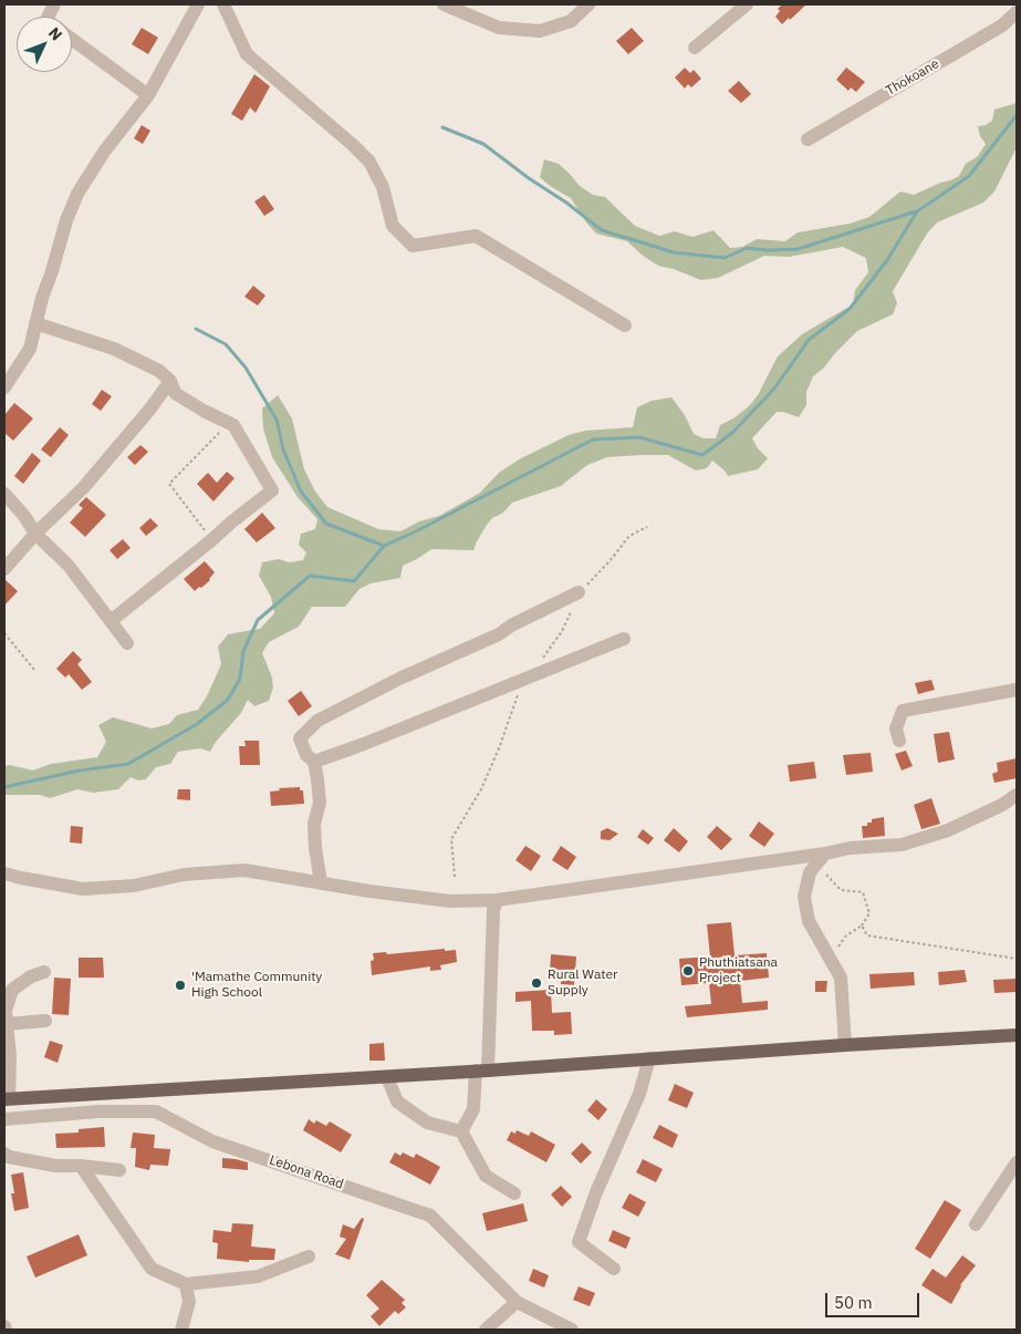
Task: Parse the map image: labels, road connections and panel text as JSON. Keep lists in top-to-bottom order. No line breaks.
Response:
{"streets":{"street":["Thokoane","Lebona Road"]},"places":["Phuthiatsana Project","Rural Water Supply","'Mamathe Community High School"],"scale_bar":"50 m","north":"top right"}
